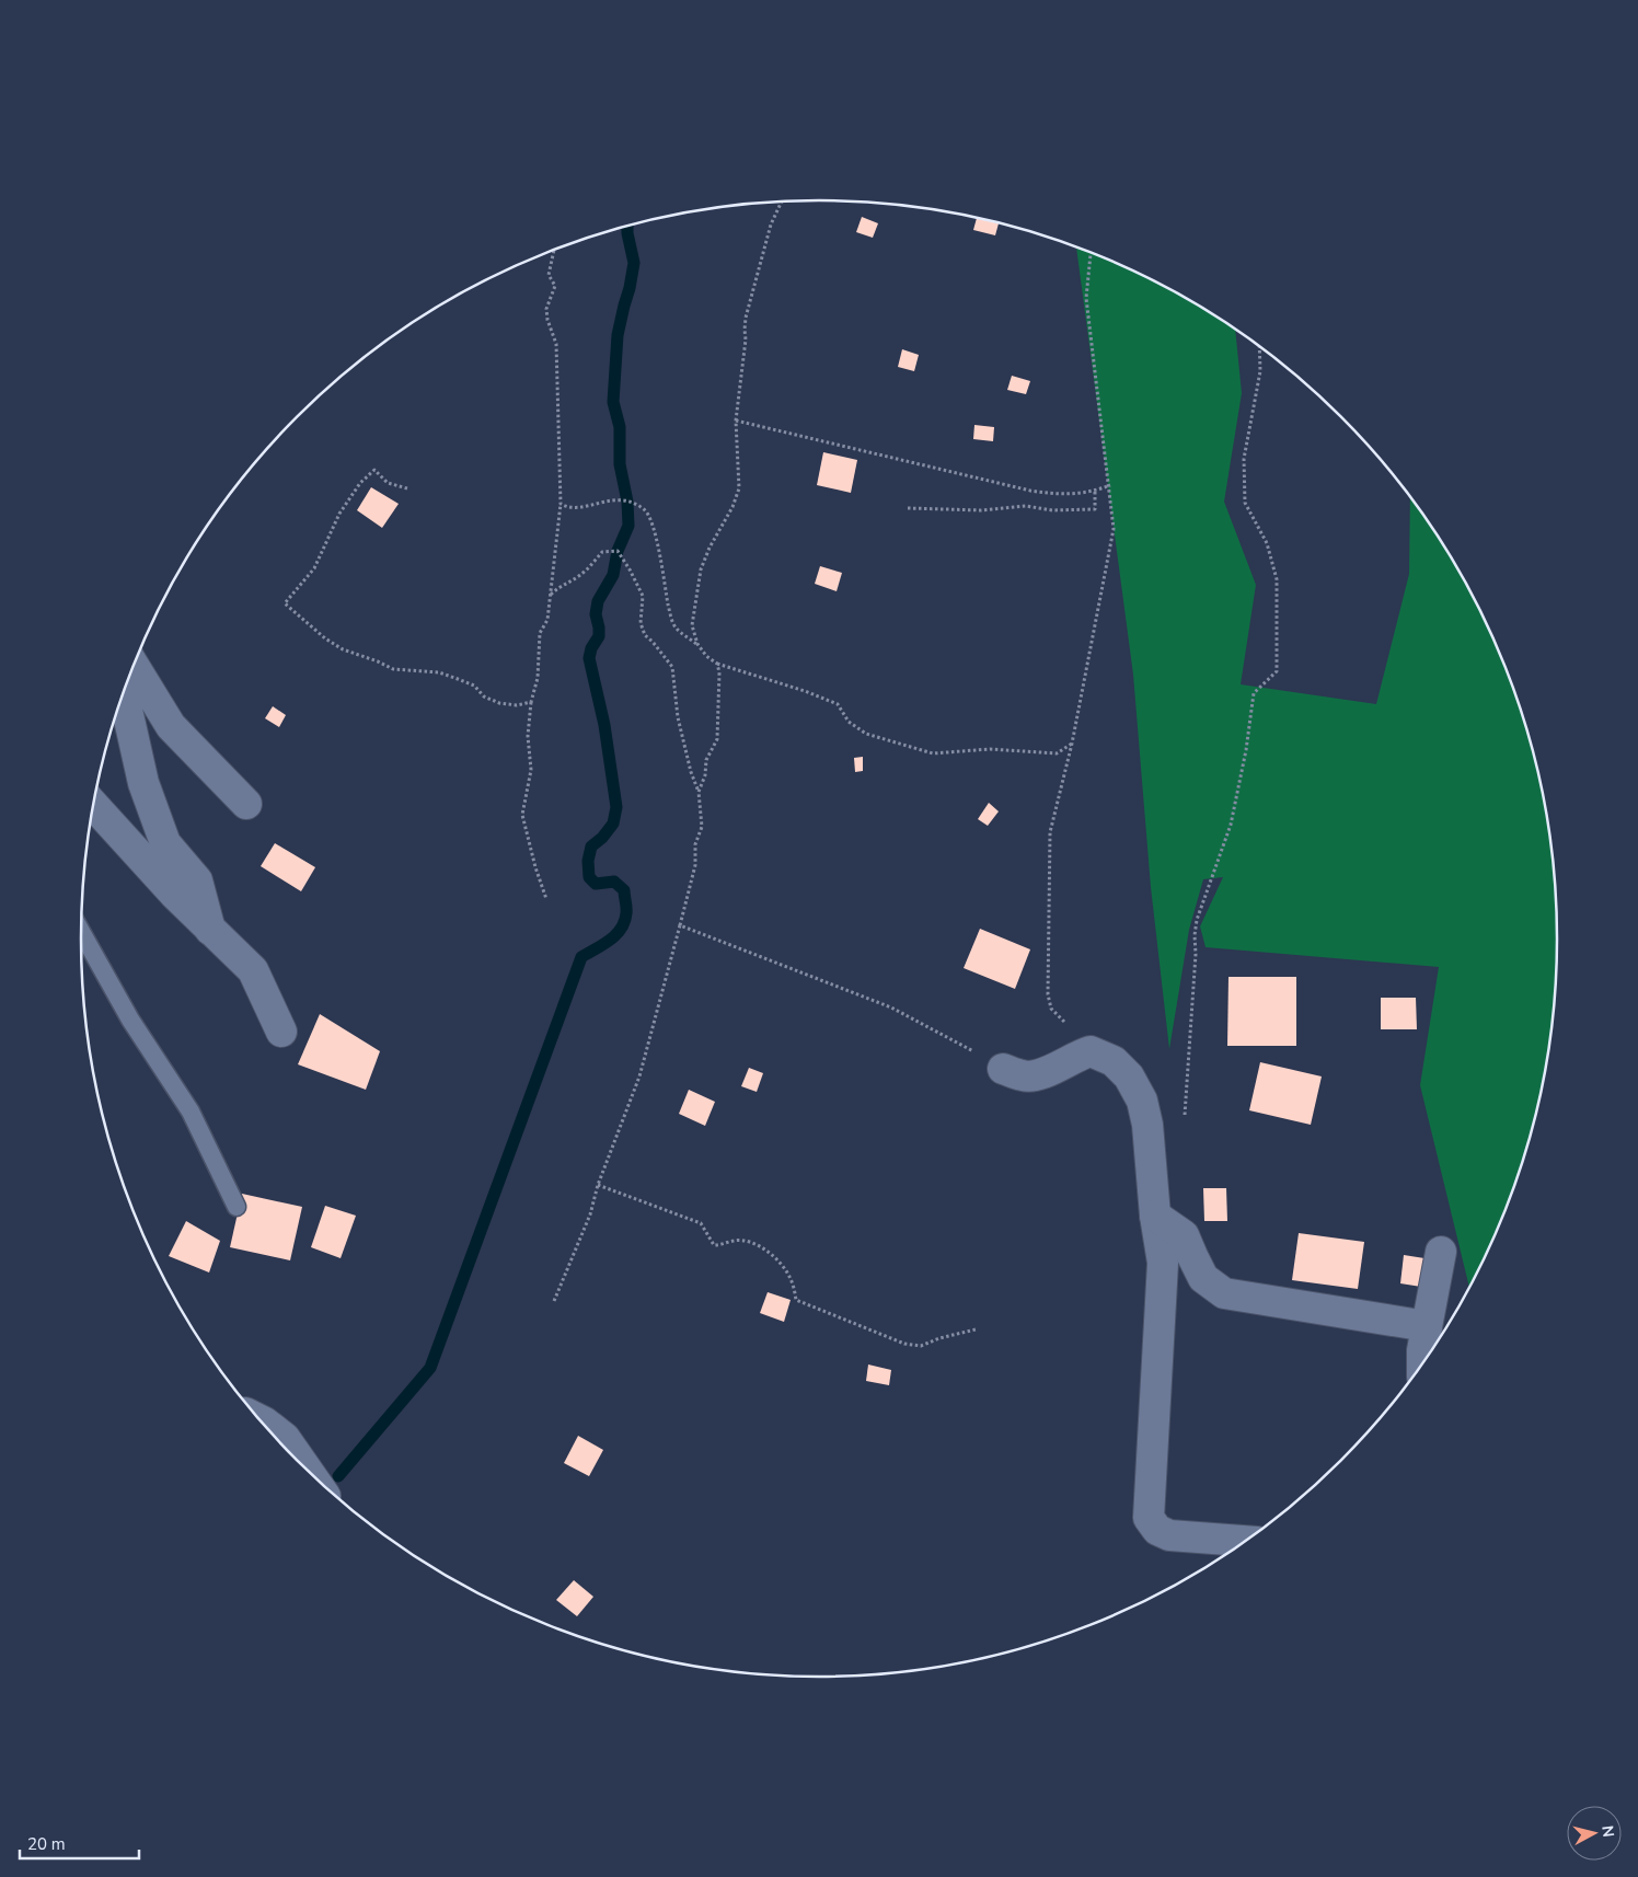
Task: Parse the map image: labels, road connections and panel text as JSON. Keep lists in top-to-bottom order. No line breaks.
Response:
{"scale_bar":"20 m","north":"right"}
